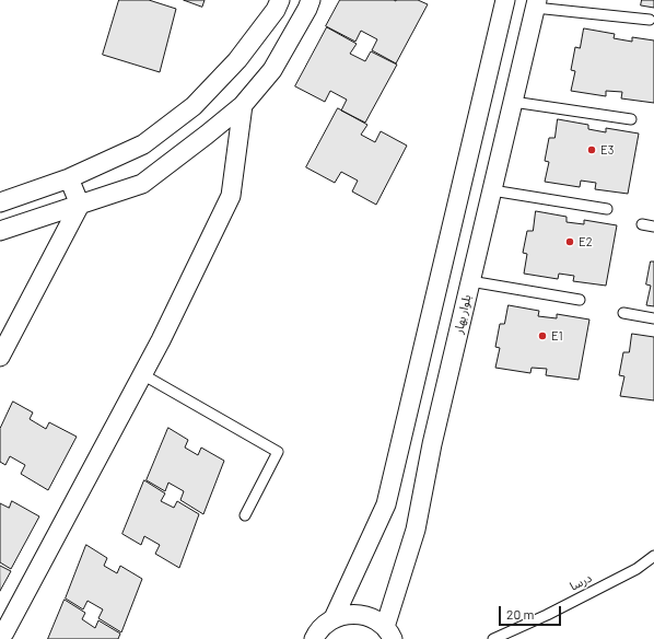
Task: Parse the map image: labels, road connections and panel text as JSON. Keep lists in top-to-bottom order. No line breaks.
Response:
{"streets":{"street":["بلوار بهار"],"lane":["درسا"]},"places":["E3","E2","E1"],"scale_bar":"20 m"}
